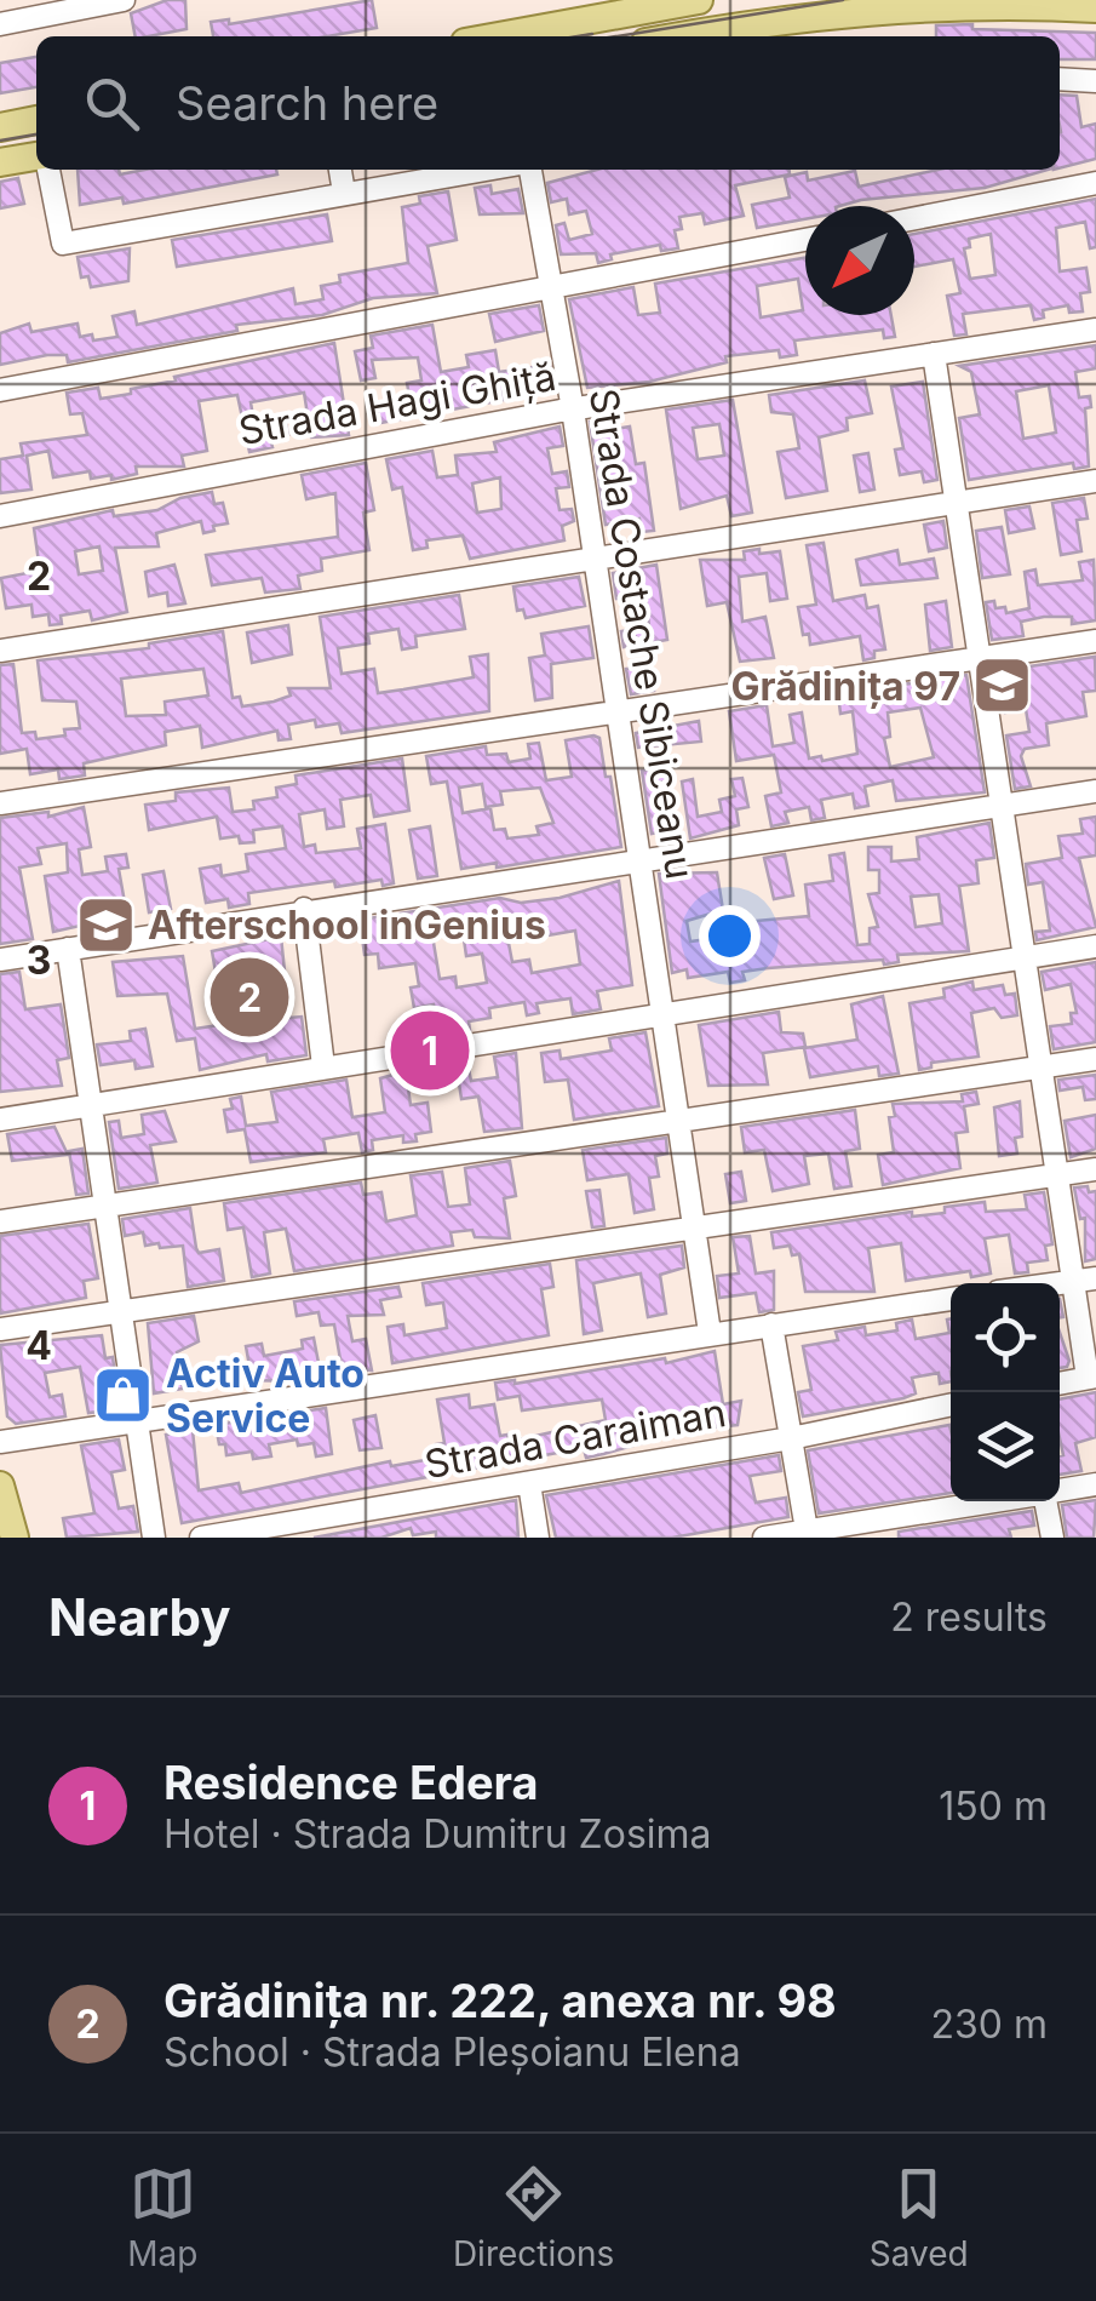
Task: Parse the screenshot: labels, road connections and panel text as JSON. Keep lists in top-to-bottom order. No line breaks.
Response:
{"streets":{"street":["Strada Hagi Ghiță","Strada Costache Sibiceanu","Strada Caraiman"]},"crossings":[["Strada Hagi Ghiță","Strada Costache Sibiceanu"]],"places":{"school or university":["Grădinița 97","Afterschool inGenius"],"shop":["Activ Auto Service"]},"north":"bottom left","page":{"search":"Search here","pins":["2","1"],"heading":["Nearby","2 results"],"list":[{"mark":"1","name":"Residence Edera","note":"Hotel · Strada Dumitru Zosima","value":"150 m"},{"mark":"2","name":"Grădinița nr. 222, anexa nr. 98","note":"School · Strada Pleșoianu Elena","value":"230 m"}],"nav":["Map","Directions","Saved"]},"grid":{"rows":["2","3","4"]}}
